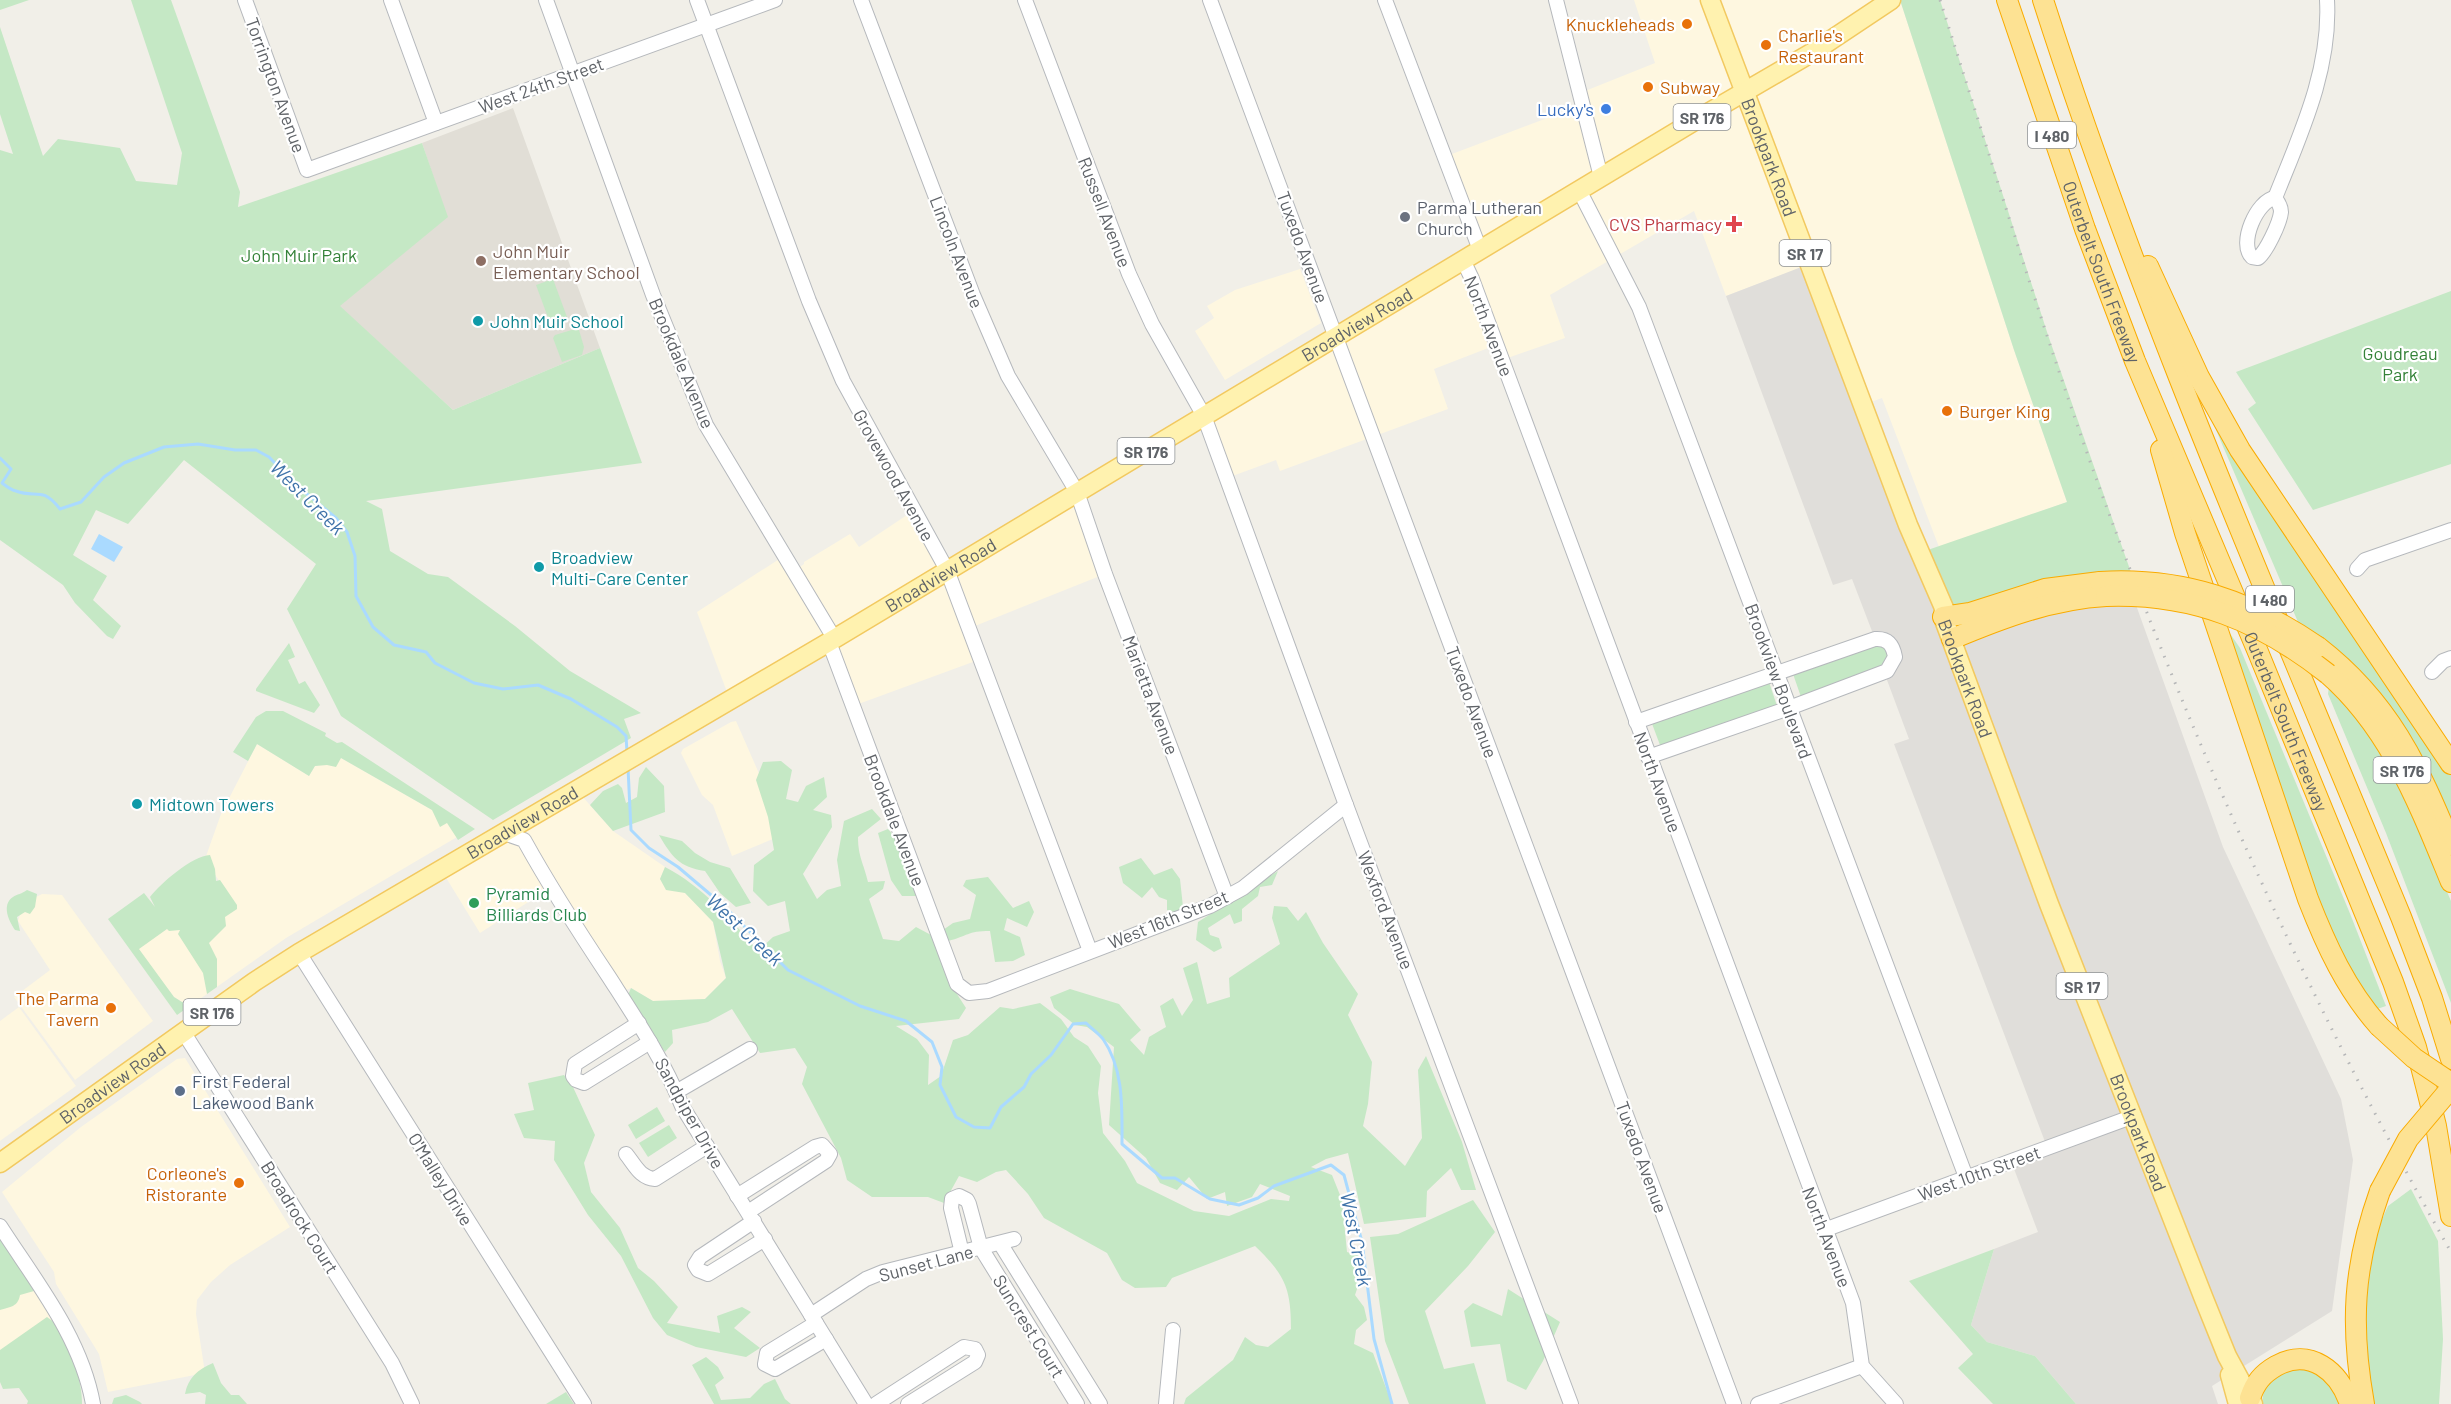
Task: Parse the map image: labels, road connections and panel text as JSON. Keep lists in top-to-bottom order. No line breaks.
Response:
{"streets":{"highway":["SR 176","I 480","Outerbelt South Freeway"],"main road":["Brookpark Road","SR 17","Broadview Road"],"street":["Torrington Avenue","West 24th Street","Russell Avenue","Tuxedo Avenue","Lincoln Avenue","North Avenue","Brookdale Avenue","Grovewood Avenue","Brookview Boulevard","Marietta Avenue","Wexford Avenue","West 16th Street","Sandpiper Drive","West 10th Street","O'Malley Drive","Broadrock Court","Sunset Lane","Suncrest Court"]},"crossings":[["Torrington Avenue","West 24th Street"],["West 24th Street","Brookdale Avenue"],["West 24th Street","Grovewood Avenue"],["SR 176","Brookpark Road"],["Brookpark Road","Broadview Road"],["Brookpark Road","West 10th Street"],["Russell Avenue","Broadview Road"],["Russell Avenue","Wexford Avenue"],["Tuxedo Avenue","Broadview Road"],["Lincoln Avenue","Broadview Road"],["Lincoln Avenue","Marietta Avenue"],["Broadview Road","North Avenue"],["Broadview Road","Brookdale Avenue"],["Broadview Road","Grovewood Avenue"],["Broadview Road","Brookview Boulevard"],["Broadview Road","Marietta Avenue"],["Broadview Road","Wexford Avenue"],["Broadview Road","Sandpiper Drive"],["Broadview Road","O'Malley Drive"],["Broadview Road","Broadrock Court"],["North Avenue","West 10th Street"],["Brookdale Avenue","West 16th Street"],["Grovewood Avenue","West 16th Street"],["Brookview Boulevard","West 10th Street"],["Marietta Avenue","West 16th Street"],["Wexford Avenue","West 16th Street"],["Sandpiper Drive","Sunset Lane"],["Sunset Lane","Suncrest Court"]],"water":["West Creek"],"parks":["John Muir Park","Goudreau Park"],"places":{"other":["Knuckleheads","Charlie's Restaurant","Subway","Lucky's","Parma Lutheran Church","John Muir Elementary School","John Muir School","Burger King","Broadview Multi-Care Center","Midtown Towers","Pyramid Billiards Club","The Parma Tavern","First Federal Lakewood Bank","Corleone's Ristorante"],"health":["CVS Pharmacy"]}}
